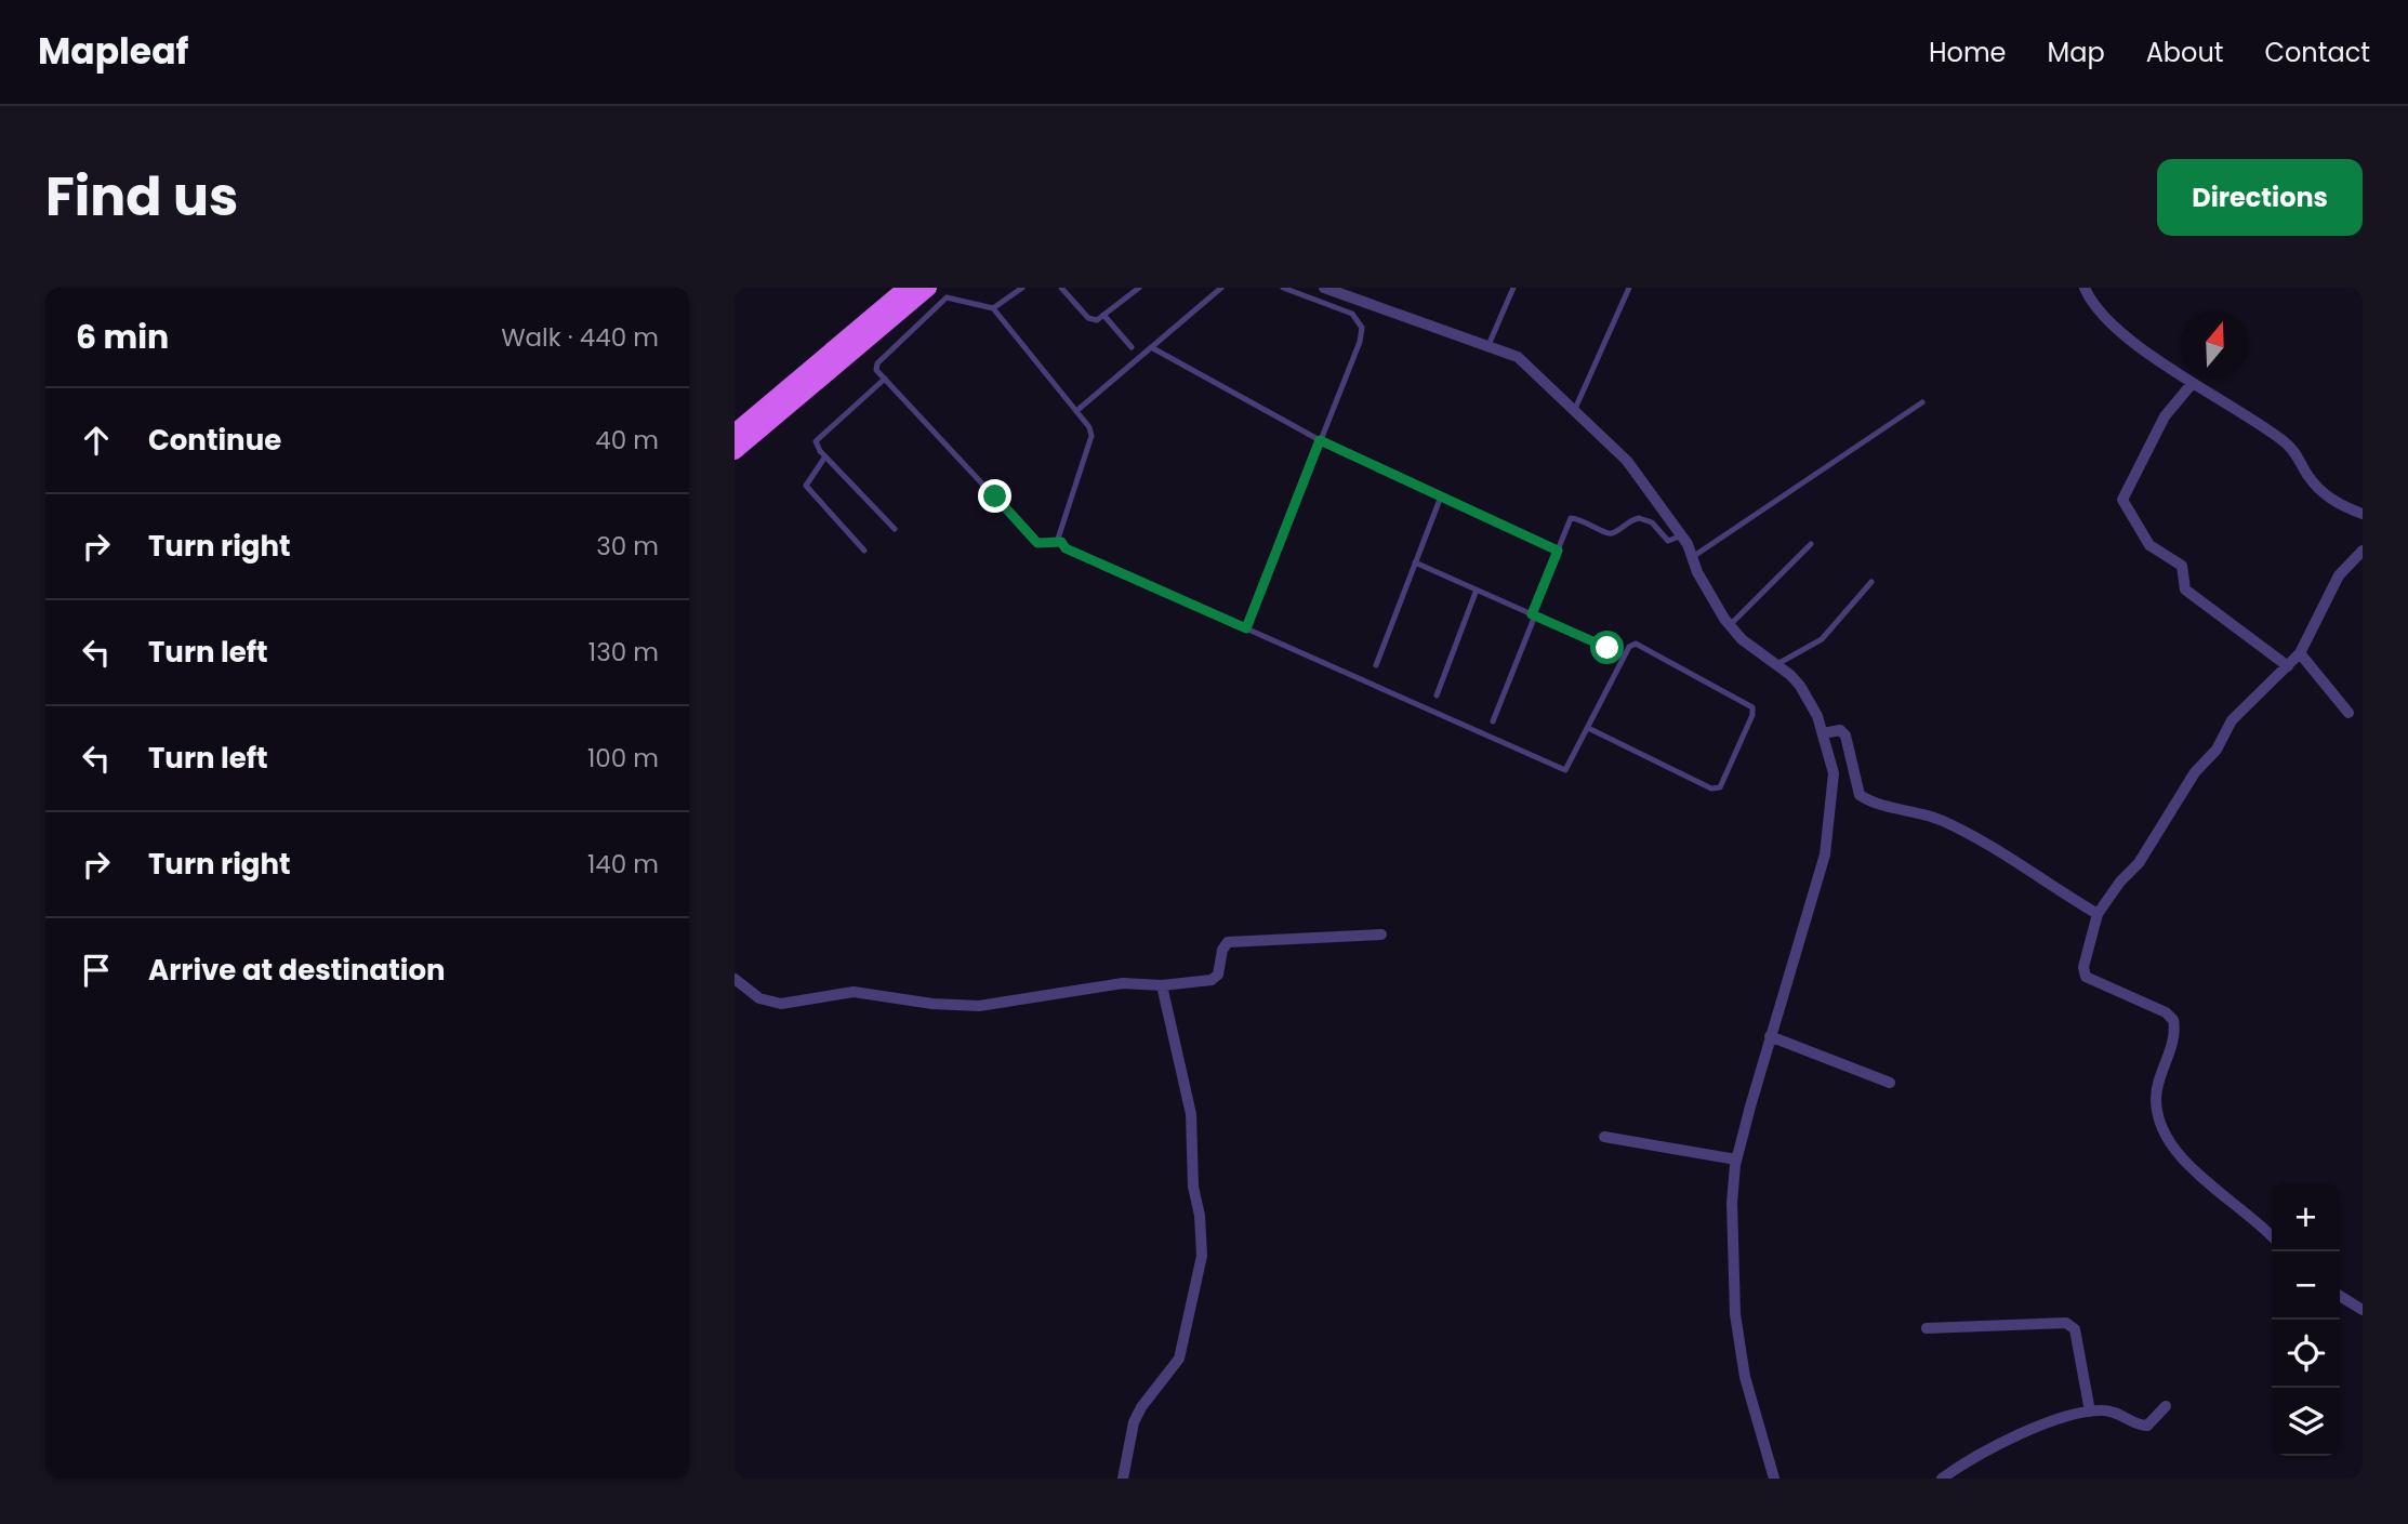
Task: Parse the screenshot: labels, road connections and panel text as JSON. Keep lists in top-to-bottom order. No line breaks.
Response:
{"north":"top","page":{"header":"Mapleaf","nav":["Home","Map","About","Contact"],"title":"Find us","buttons":"Directions","heading":["6 min","Walk · 440 m"],"list":[["Continue","40 m"],["Turn right","30 m"],["Turn left","130 m"],["Turn left","100 m"],["Turn right","140 m"],"Arrive at destination"],"map_buttons":["+","−"]}}
